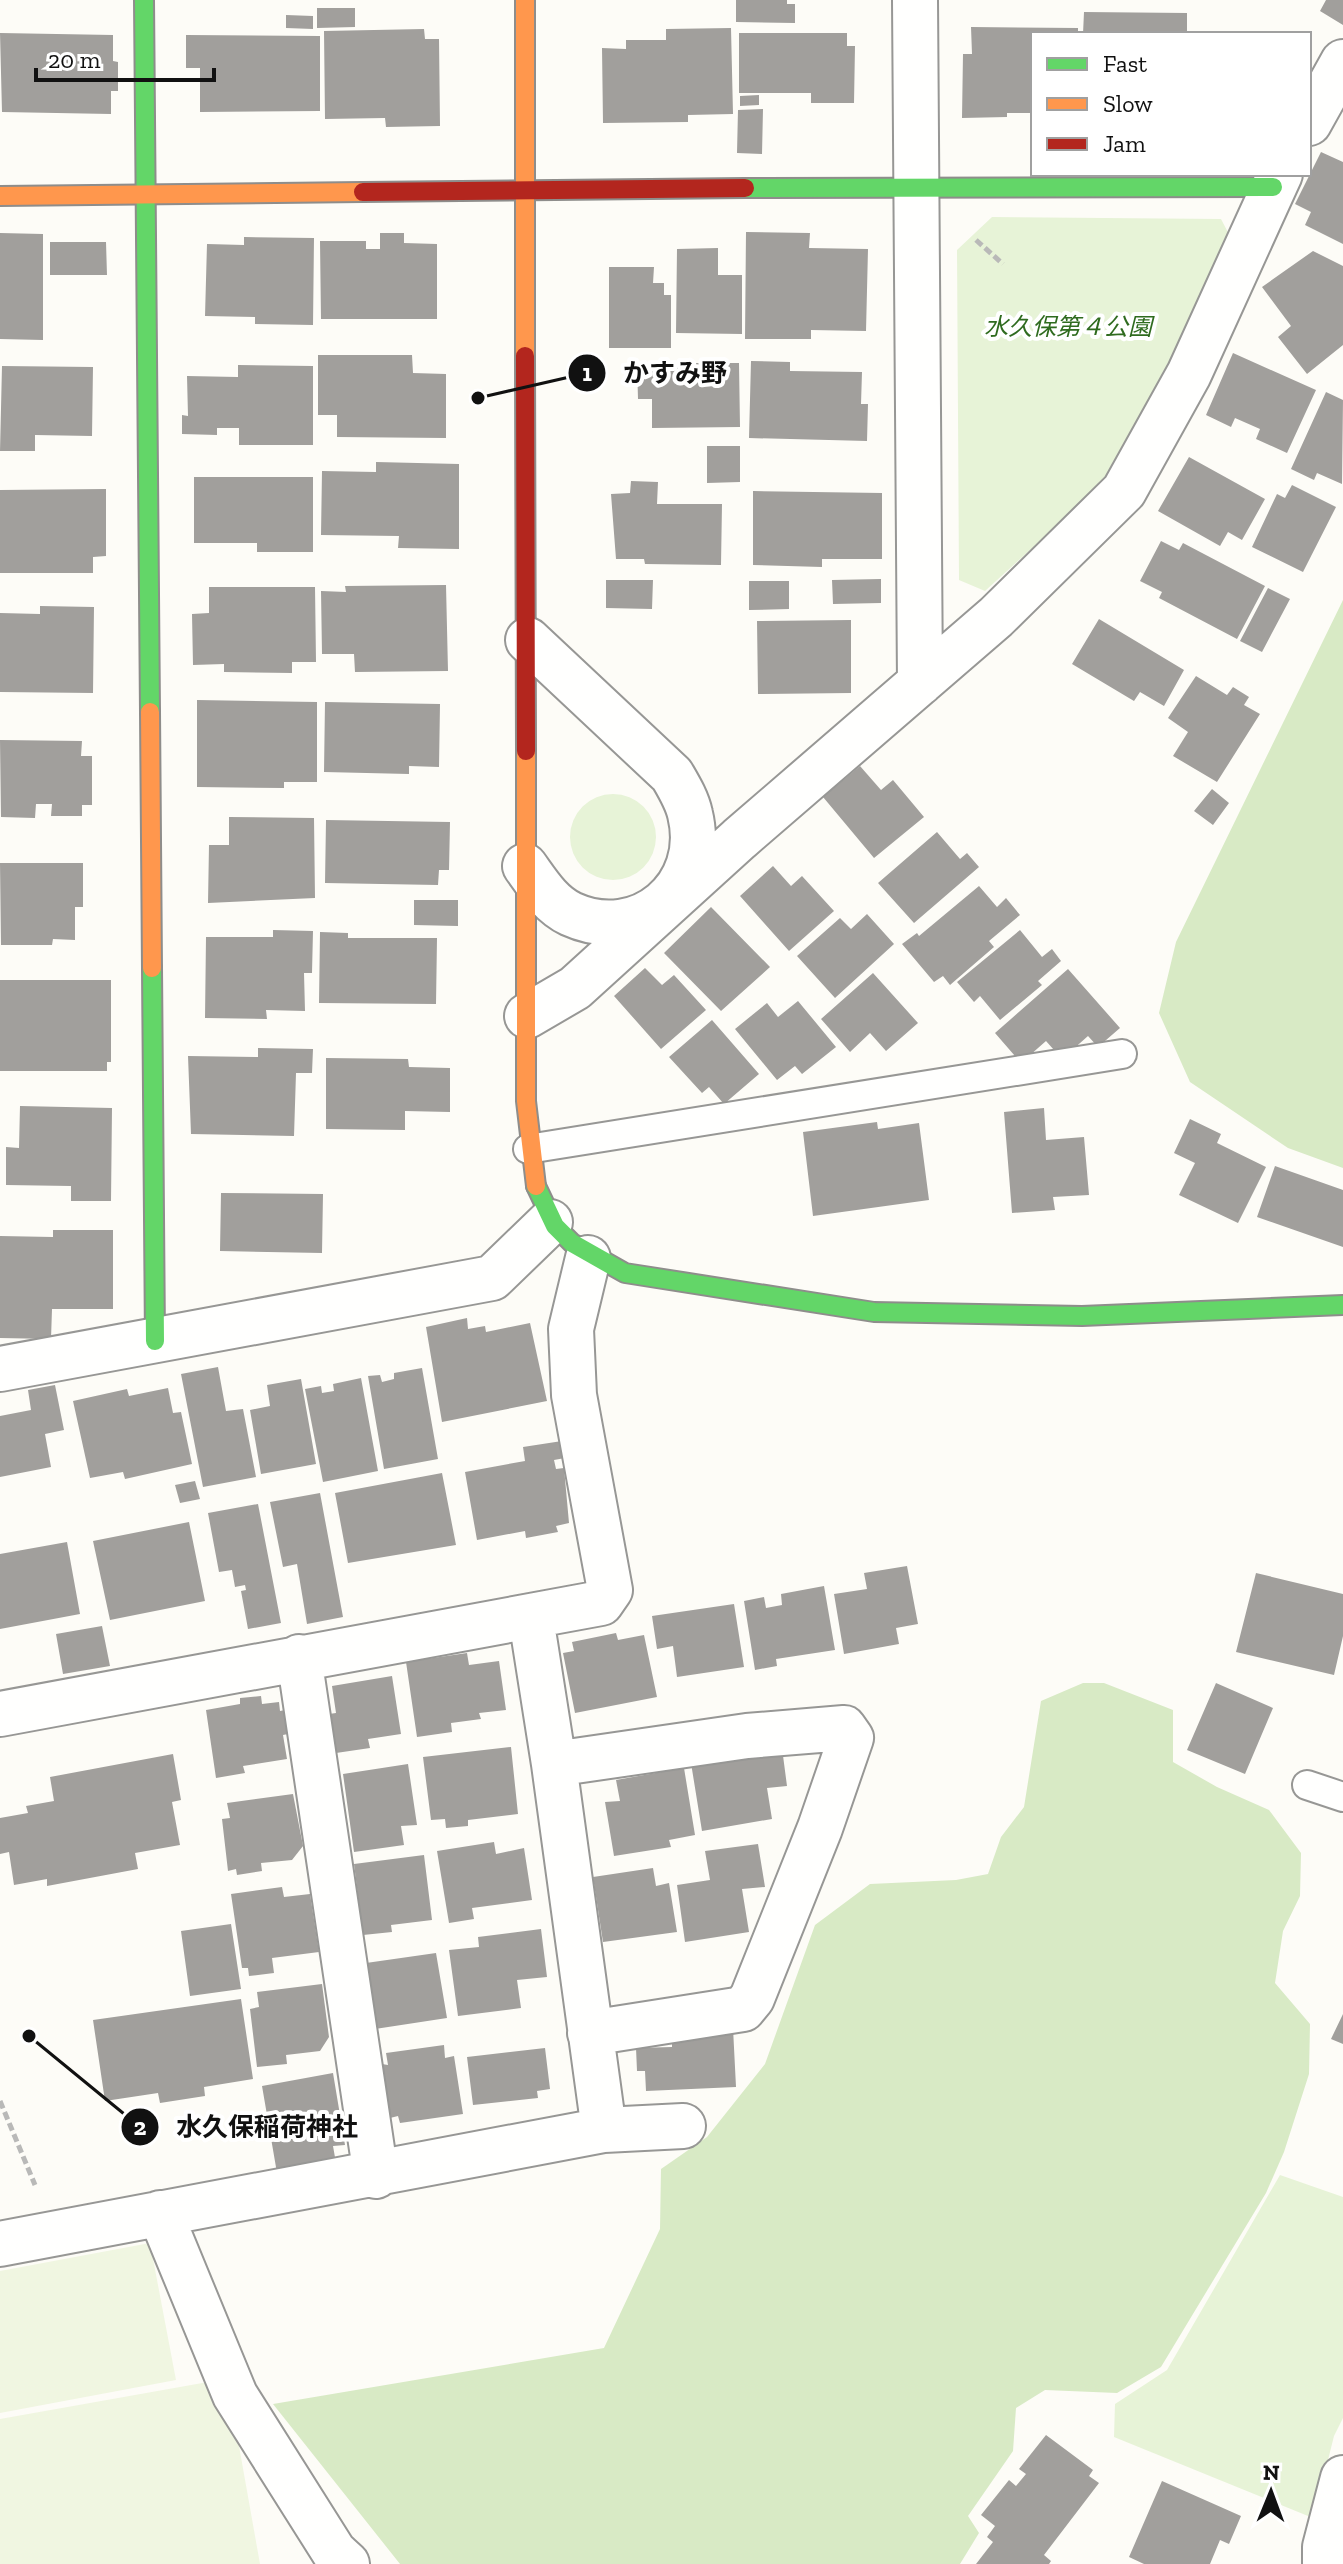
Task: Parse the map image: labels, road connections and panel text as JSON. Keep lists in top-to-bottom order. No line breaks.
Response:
{"parks":["水久保第４公園"],"places":["かすみ野","水久保稲荷神社"],"legend":["Fast","Slow","Jam"],"scale_bar":"20 m","north":"top"}
